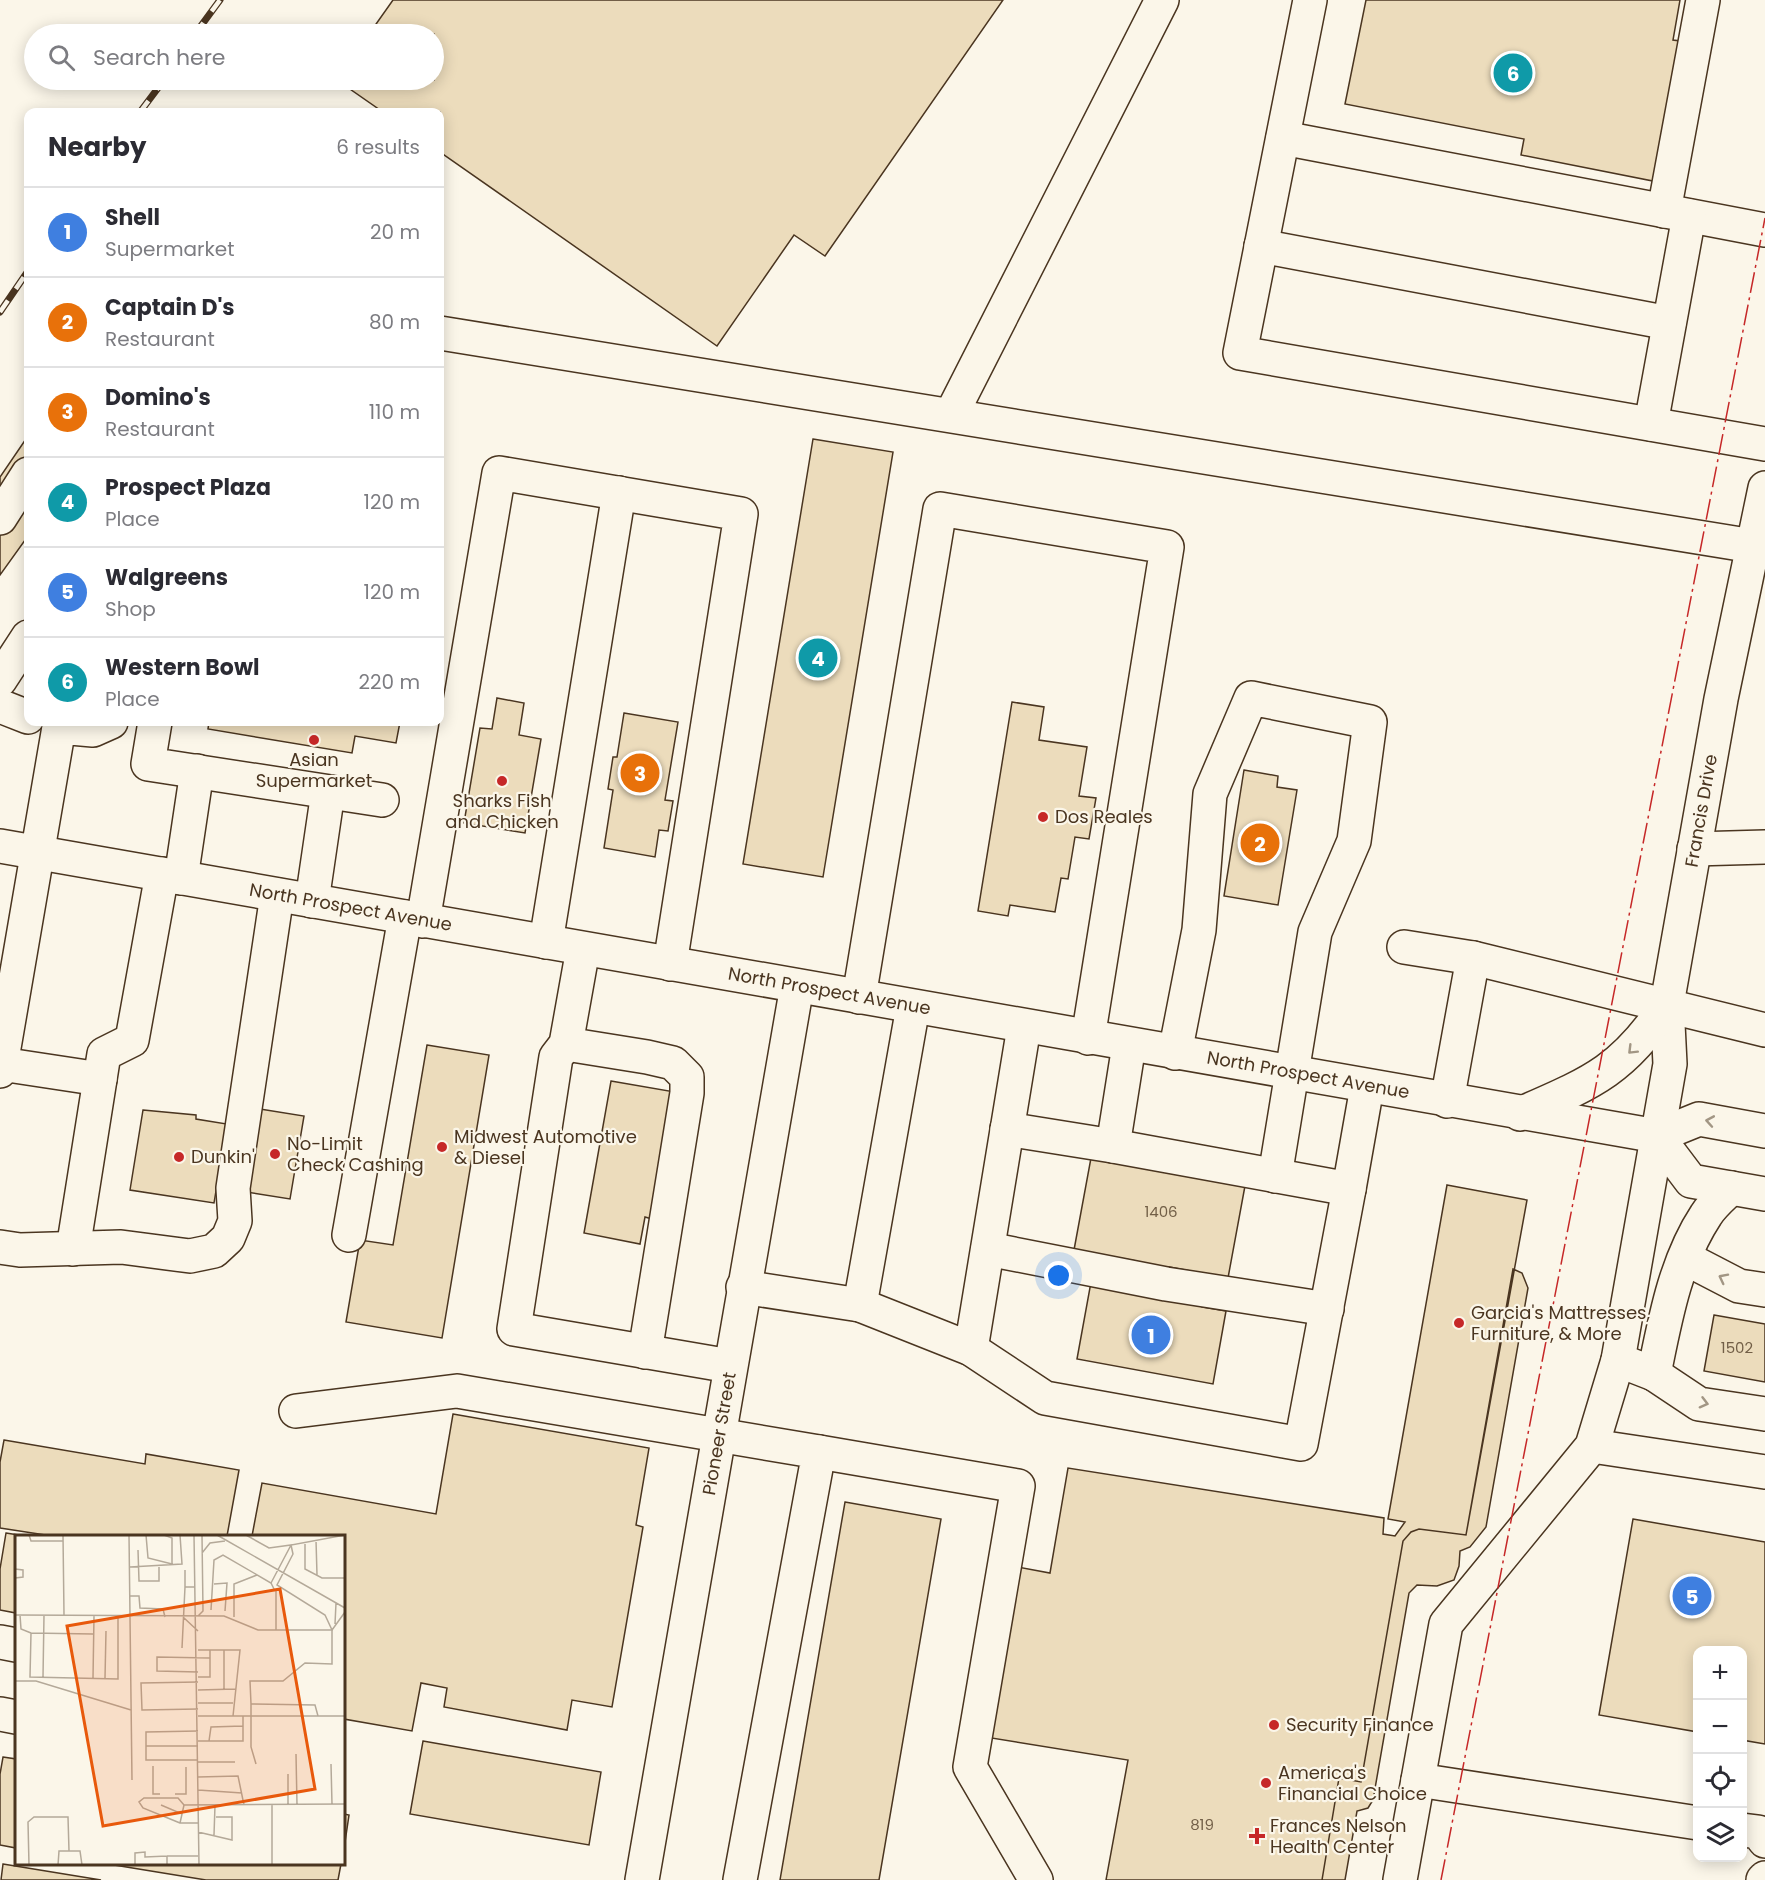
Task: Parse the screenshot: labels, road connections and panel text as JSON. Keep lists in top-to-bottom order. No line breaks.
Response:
{"streets":{"main road":["Francis Drive","North Prospect Avenue","Pioneer Street"]},"crossings":[["Francis Drive","North Prospect Avenue"],["North Prospect Avenue","Pioneer Street"]],"places":{"other":["Asian Supermarket","Sharks Fish and Chicken","Dos Reales","Midwest Automotive & Diesel","No-Limit Check Cashing","Dunkin'","Garcia's Mattresses, Furniture, & More","Security Finance","America's Financial Choice"],"health":["Frances Nelson Health Center"]},"house_numbers":["1406","1502","819"],"page":{"search":"Search here","pins":["6","4","3","2","1","5"],"heading":["Nearby","6 results"],"list":[{"mark":"1","name":"Shell","note":"Supermarket","value":"20 m"},{"mark":"2","name":"Captain D's","note":"Restaurant","value":"80 m"},{"mark":"3","name":"Domino's","note":"Restaurant","value":"110 m"},{"mark":"4","name":"Prospect Plaza","note":"Place","value":"120 m"},{"mark":"5","name":"Walgreens","note":"Shop","value":"120 m"},{"mark":"6","name":"Western Bowl","note":"Place","value":"220 m"}],"map_buttons":["+","−"]}}
